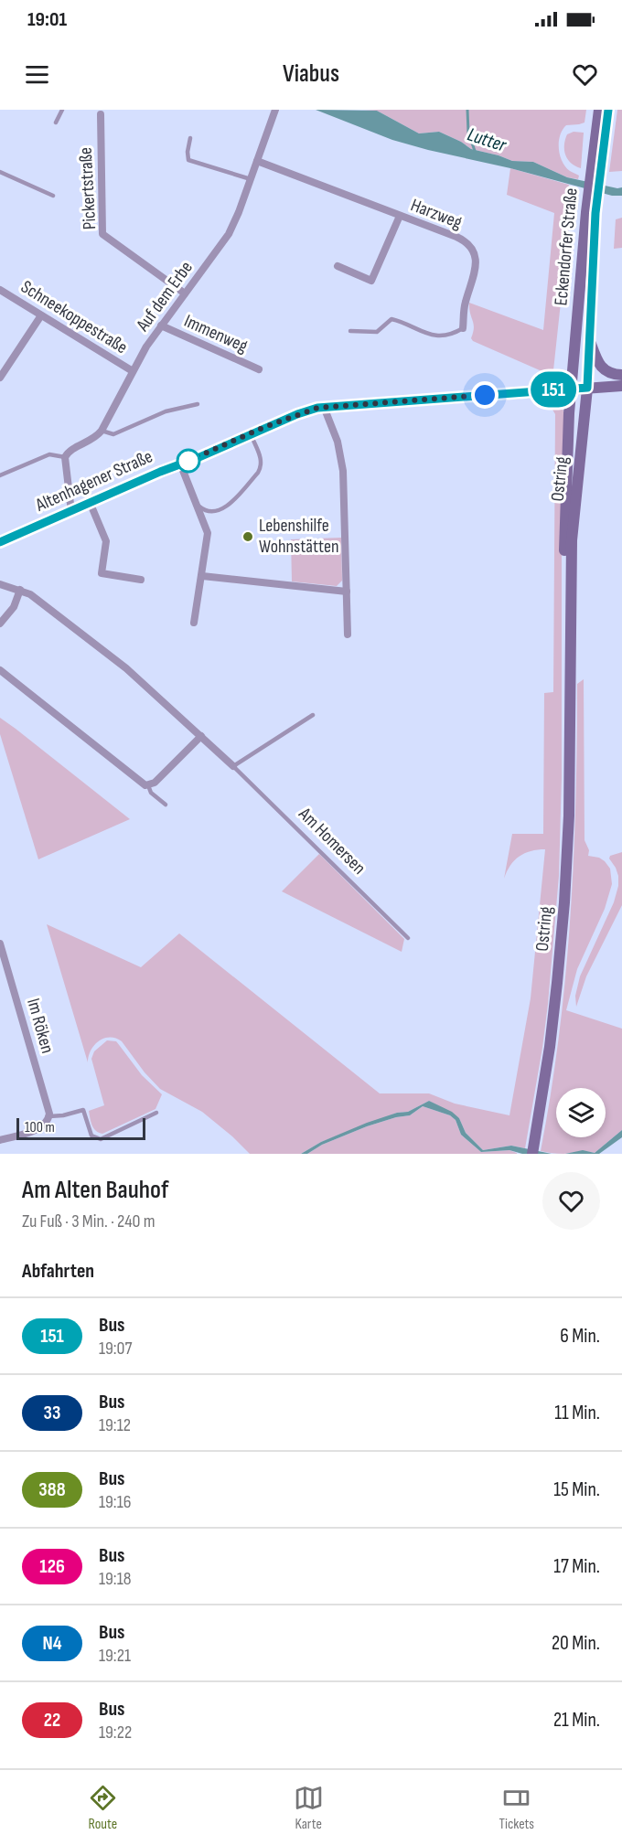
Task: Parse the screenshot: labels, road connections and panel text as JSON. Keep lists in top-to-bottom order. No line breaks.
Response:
{"streets":{"main road":["Eckendorfer Straße","Ostring","Altenhagener Straße"],"street":["Pickertstraße","Harzweg","Auf dem Erbe","Schneekoppestraße","Immenweg","Am Homersen","Im Röken"]},"crossings":[["Pickertstraße","Auf dem Erbe"],["Harzweg","Auf dem Erbe"],["Eckendorfer Straße","Ostring"],["Eckendorfer Straße","Altenhagener Straße"],["Auf dem Erbe","Schneekoppestraße"],["Auf dem Erbe","Immenweg"],["Ostring","Altenhagener Straße"]],"water":["Lutter"],"places":["Lebenshilfe Wohnstätten"],"lines":["bus line 151"],"scale_bar":"100 m","page":{"status":"19:01","header":"Viabus","on_map":"151","scale":"100 m","heading":[["Am Alten Bauhof","Zu Fuß · 3 Min. · 240 m"],"Abfahrten"],"list":[{"mark":"151","name":"Bus","note":"19:07","value":"6 Min."},{"mark":"33","name":"Bus","note":"19:12","value":"11 Min."},{"mark":"388","name":"Bus","note":"19:16","value":"15 Min."},{"mark":"126","name":"Bus","note":"19:18","value":"17 Min."},{"mark":"N4","name":"Bus","note":"19:21","value":"20 Min."},{"mark":"22","name":"Bus","note":"19:22","value":"21 Min."}],"tabs":["Route","Karte","Tickets"]}}
